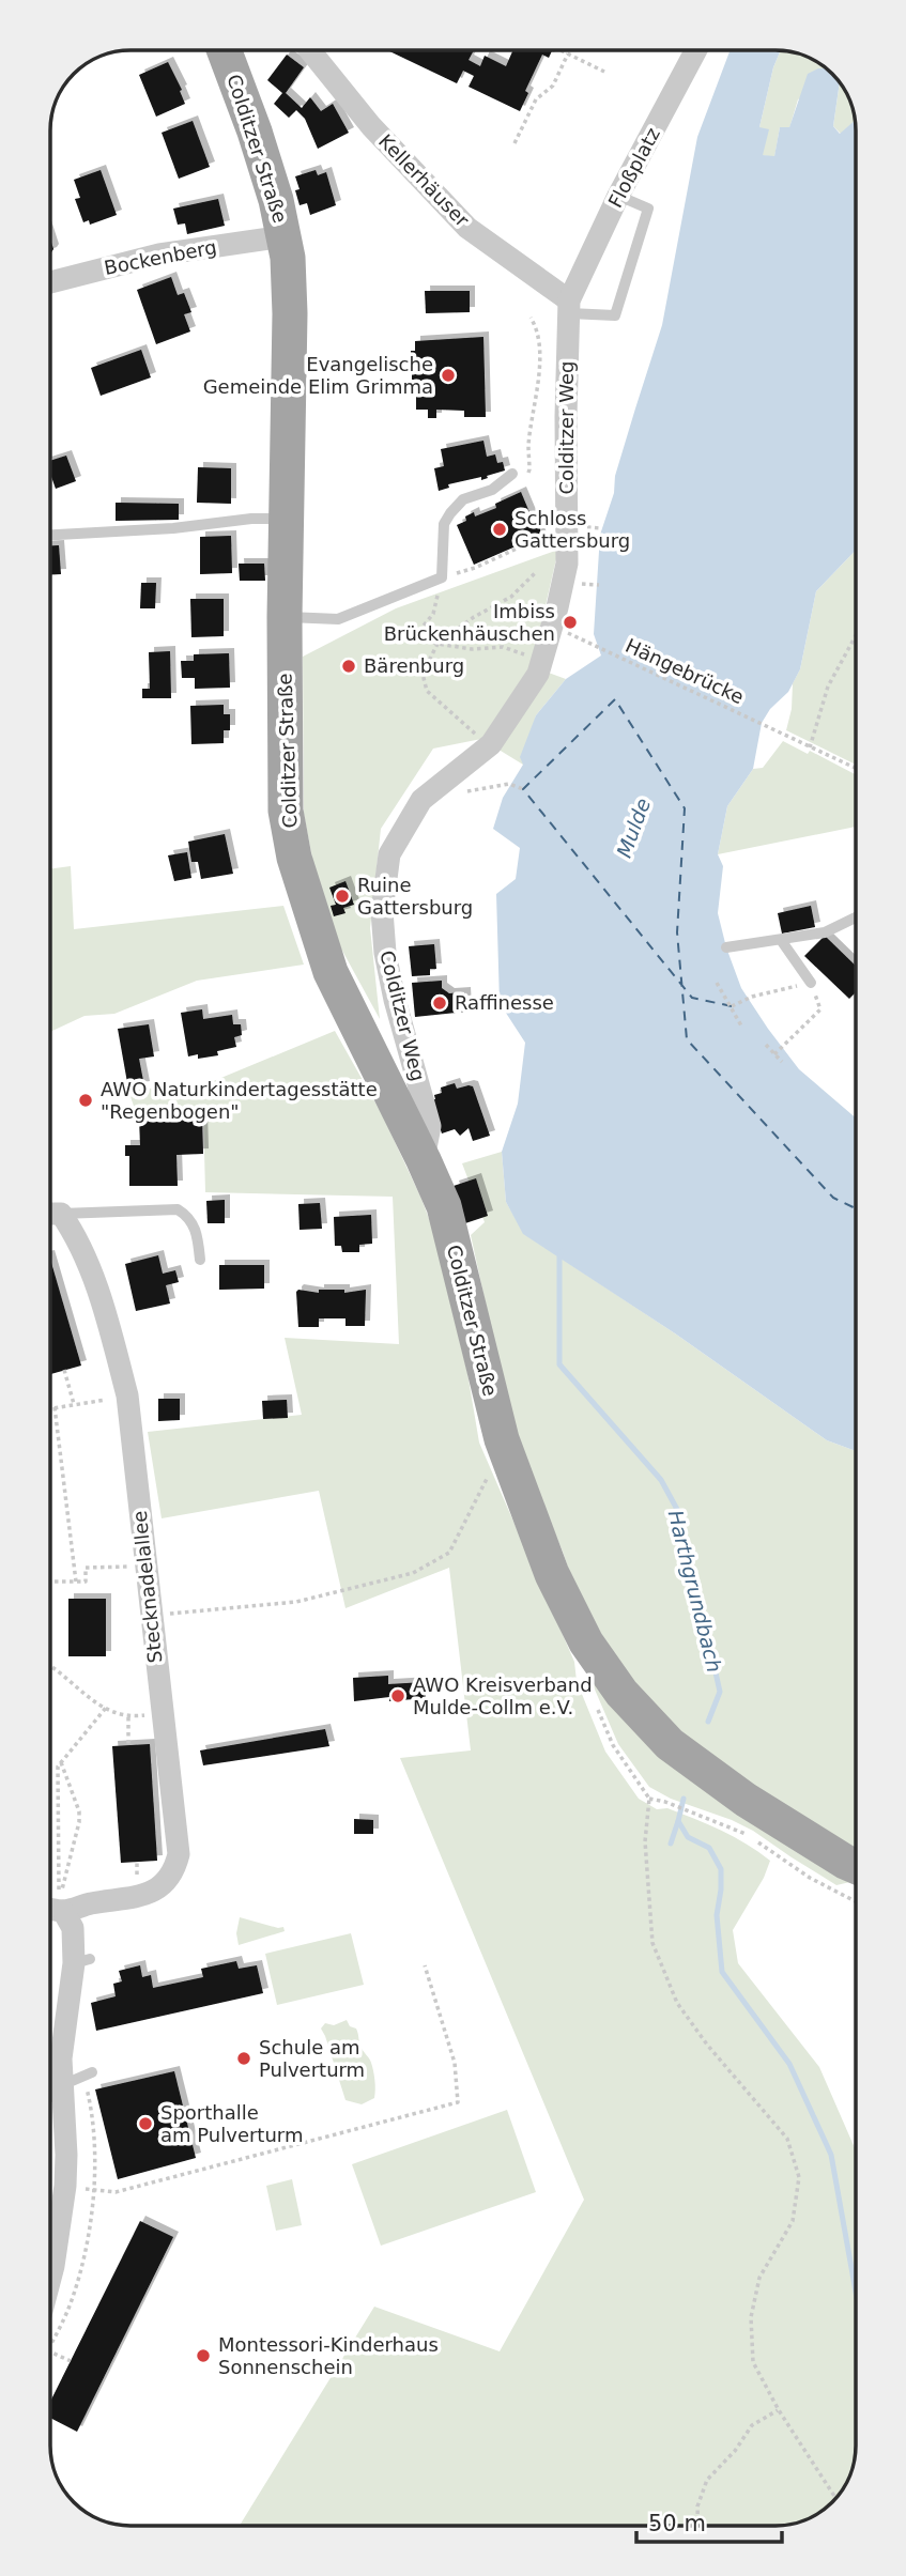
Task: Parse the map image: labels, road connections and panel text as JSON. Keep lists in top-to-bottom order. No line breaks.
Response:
{"streets":{"main road":["Colditzer Straße"],"street":["Floßplatz","Kellerhäuser","Bockenberg","Colditzer Weg","Stecknadelallee"],"path":["Hängebrücke"]},"crossings":[["Colditzer Straße","Bockenberg"],["Colditzer Straße","Colditzer Weg"],["Floßplatz","Kellerhäuser"],["Floßplatz","Colditzer Weg"],["Kellerhäuser","Colditzer Weg"]],"water":["Mulde","Harthgrundbach"],"places":["Evangelische Gemeinde Elim Grimma","Schloss Gattersburg","Imbiss Brückenhäuschen","Bärenburg","Ruine Gattersburg","Raffinesse","AWO Naturkindertagesstätte \"Regenbogen\"","AWO Kreisverband Mulde-Collm e.V.","Schule am Pulverturm","Sporthalle am Pulverturm","Montessori-Kinderhaus Sonnenschein"],"scale_bar":"50 m"}
